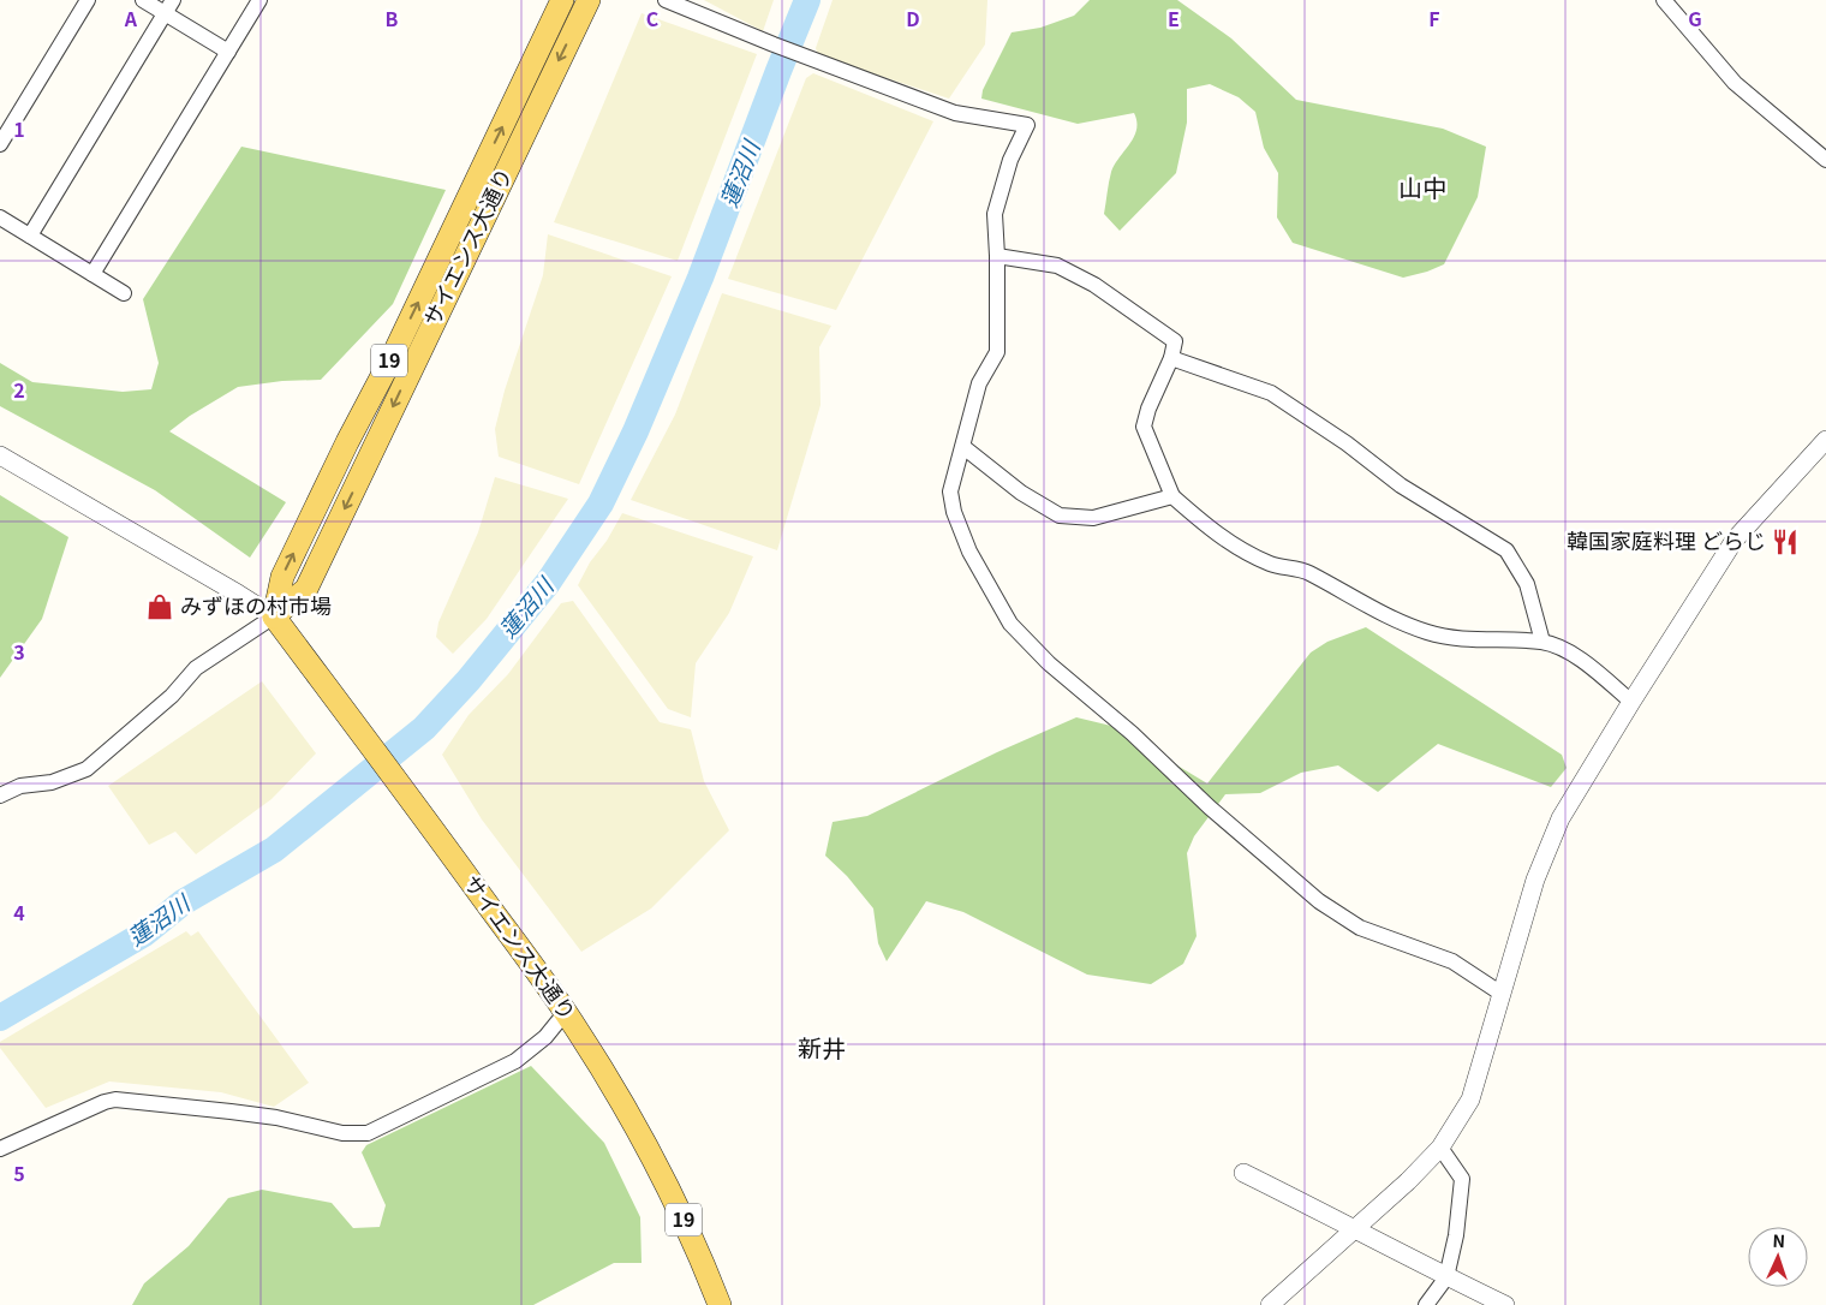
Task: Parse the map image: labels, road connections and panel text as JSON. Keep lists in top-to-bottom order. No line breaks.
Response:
{"streets":{"main road":["サイエンス大通り","19"]},"districts":["山中","新井"],"water":["蓮沼川"],"places":{"restaurant":["韓国家庭料理 どらじ"],"shop":["みずほの村市場"]},"north":"top","grid":{"columns":["A","B","C","D","E","F","G"],"rows":["1","2","3","4","5"]}}
